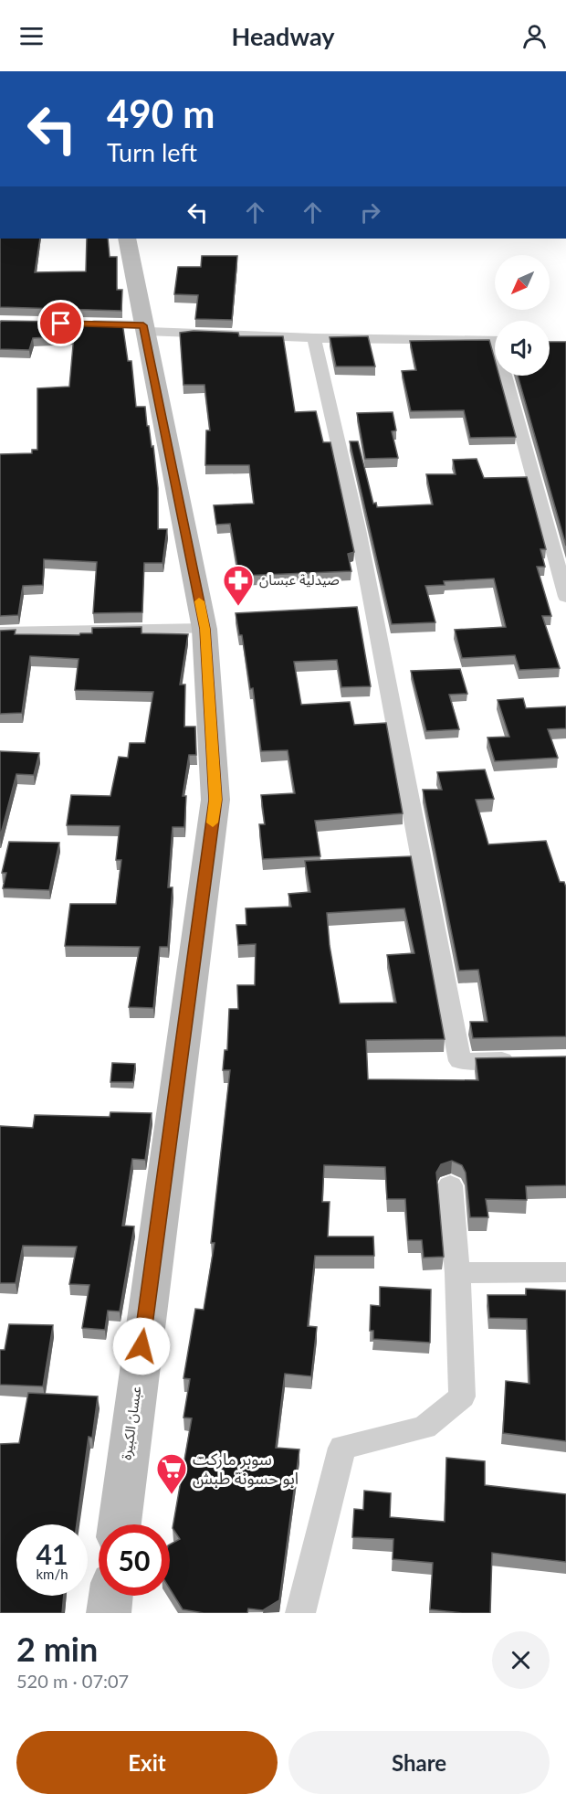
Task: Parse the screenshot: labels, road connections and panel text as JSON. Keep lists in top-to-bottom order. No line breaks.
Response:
{"streets":{"main road":["عبسان الكبيرة"]},"places":{"pharmacy":["صيدلية عبسان"],"supermarket":["سوبر ماركت ابو حسونة طبش"]},"north":"bottom left","page":{"header":"Headway","turn":["490 m","Turn left"],"speed":"41 km/h","limit":"50","heading":["2 min","520 m · 07:07"],"buttons":["Exit","Share"]}}
